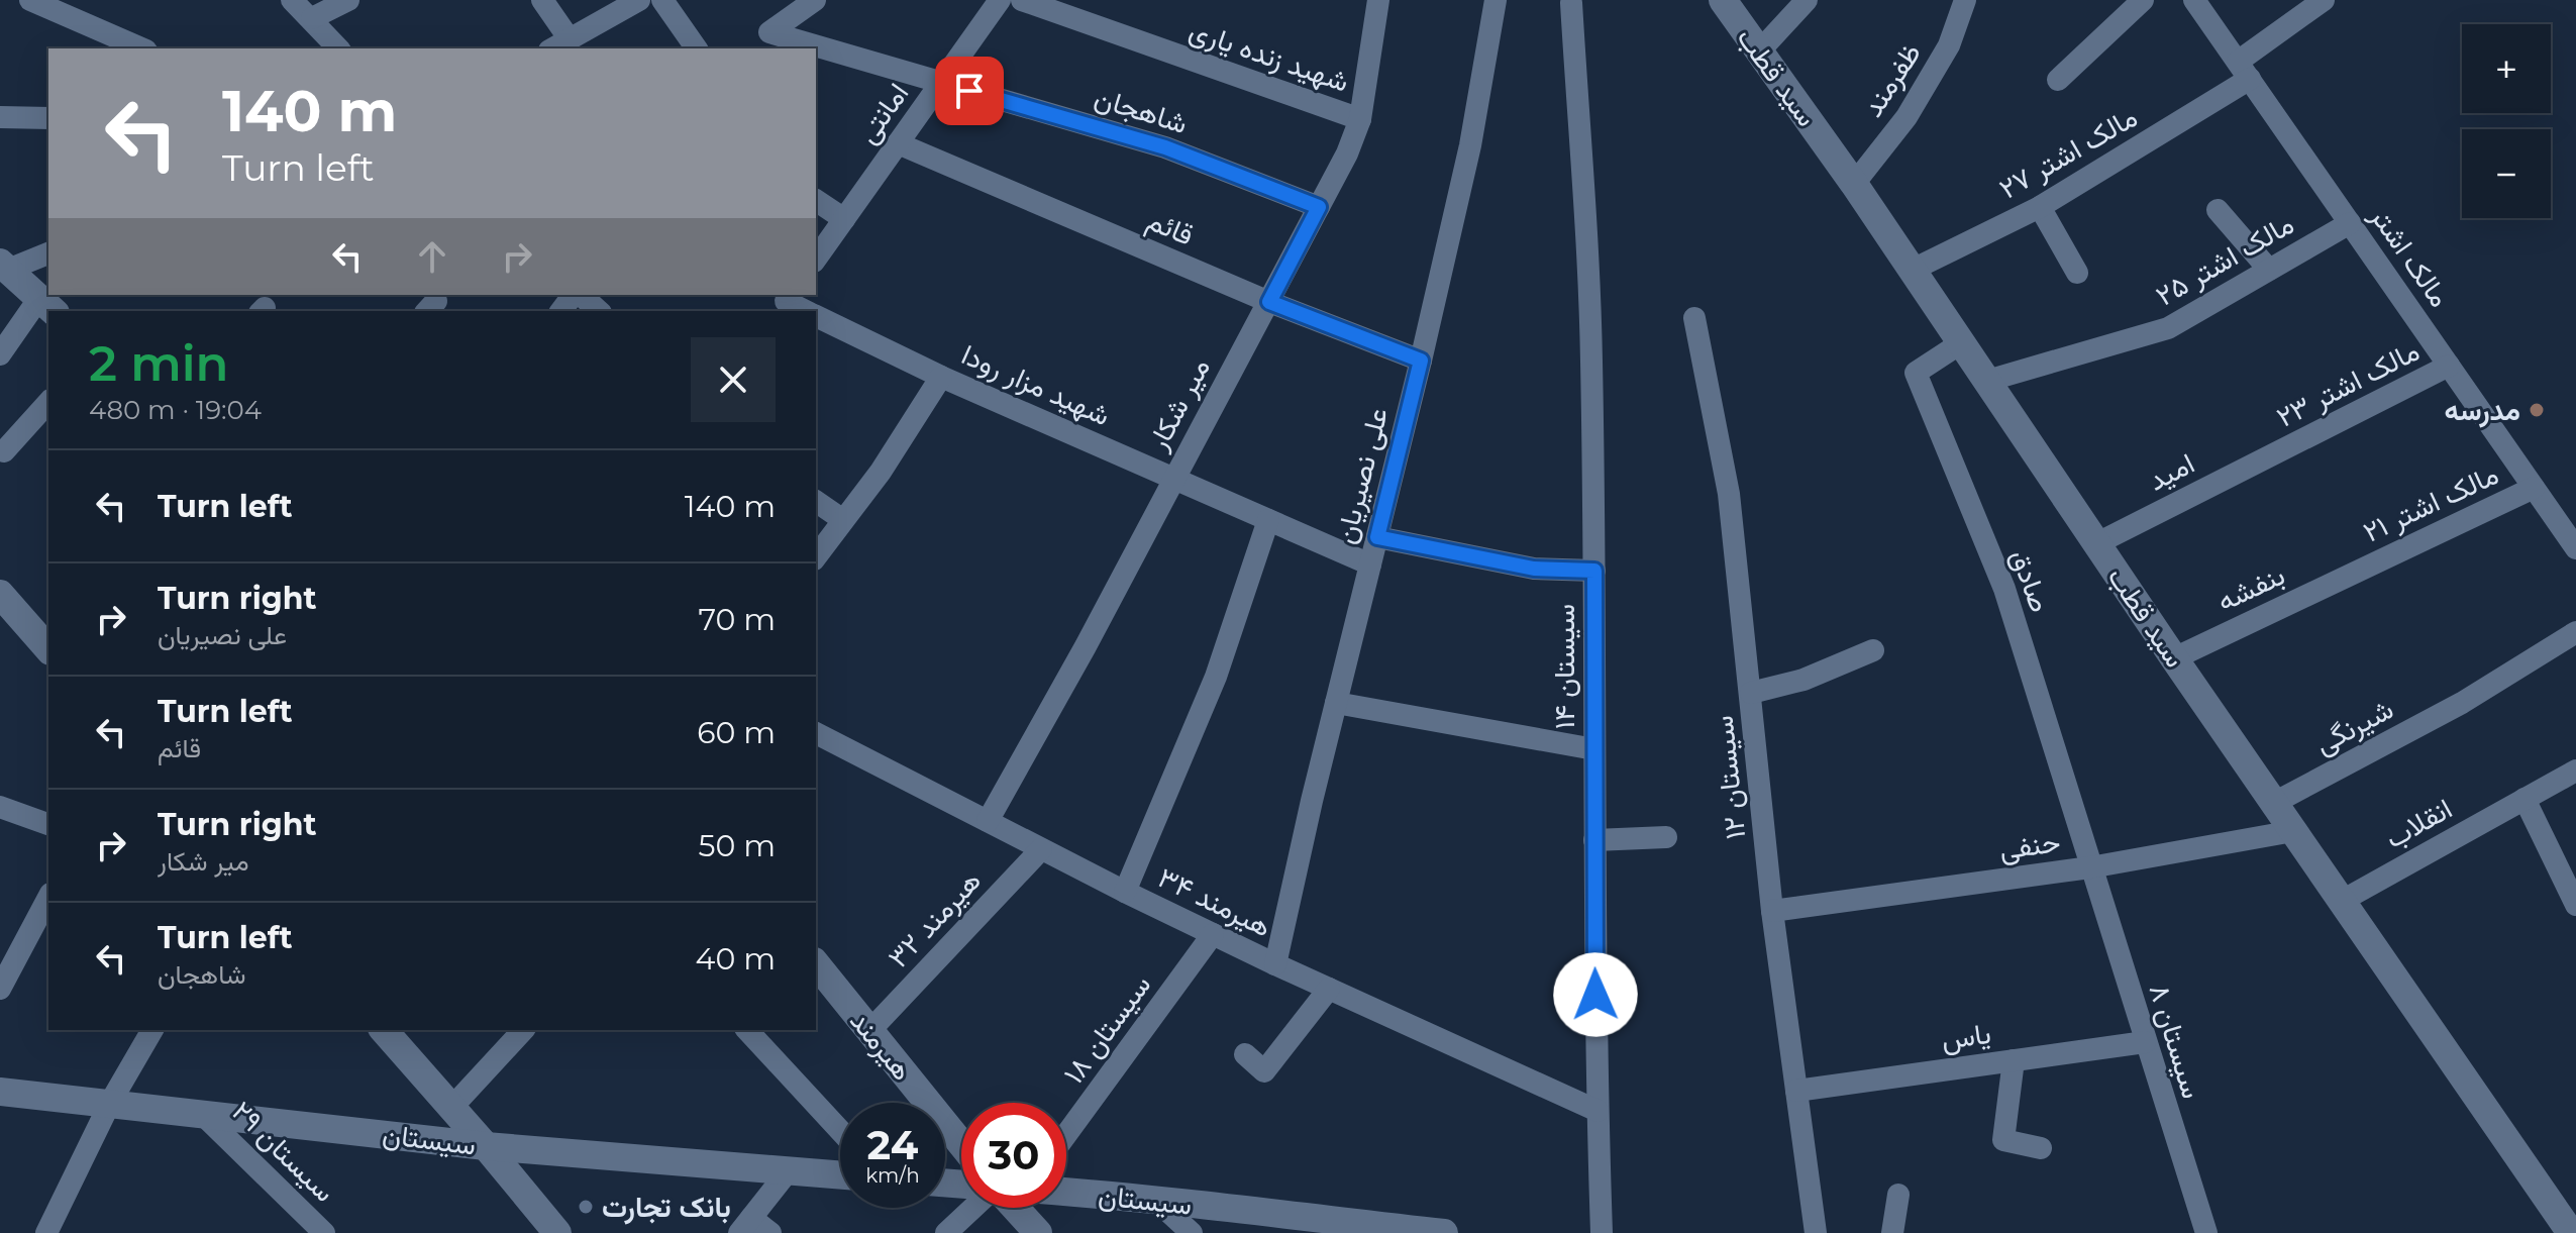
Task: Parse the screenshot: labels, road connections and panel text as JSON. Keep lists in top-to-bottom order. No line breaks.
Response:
{"streets":{"street":["شهید زنده یاری","سید قطب","ظفرمند","شاهجان","امانتی","مالک اشتر ۲۷","قائم","مالک اشتر","مالک اشتر ۲۵","مالک اشتر ۲۳","شهید مزار رودا","میر شکار","امید","علی نصیریان","مالک اشتر ۲۱","صادق","بنفشه","سیستان ۱۴","شیرنگی","سیستان ۱۲","انقلاب","حنفی","هیرمند ۳۴","هیرمند ۳۲","سیستان ۱۸","یاس","سیستان ۸","هیرمند","سیستان","سیستان ۲۹"]},"crossings":[["شهید زنده یاری","میر شکار"],["سید قطب","ظفرمند"],["سید قطب","مالک اشتر ۲۷"],["سید قطب","مالک اشتر ۲۵"],["سید قطب","امید"],["سید قطب","صادق"],["سید قطب","بنفشه"],["سید قطب","شیرنگی"],["سید قطب","انقلاب"],["سید قطب","حنفی"],["شاهجان","امانتی"],["شاهجان","میر شکار"],["امانتی","قائم"],["مالک اشتر ۲۷","مالک اشتر"],["قائم","میر شکار"],["قائم","علی نصیریان"],["مالک اشتر","مالک اشتر ۲۵"],["مالک اشتر","مالک اشتر ۲۳"],["مالک اشتر","مالک اشتر ۲۱"],["مالک اشتر ۲۳","امید"],["شهید مزار رودا","میر شکار"],["شهید مزار رودا","علی نصیریان"],["میر شکار","هیرمند ۳۴"],["علی نصیریان","هیرمند ۳۴"],["مالک اشتر ۲۱","بنفشه"],["صادق","حنفی"],["صادق","سیستان ۸"],["سیستان ۱۴","هیرمند ۳۴"],["سیستان ۱۲","حنفی"],["سیستان ۱۲","یاس"],["حنفی","سیستان ۸"],["هیرمند ۳۴","هیرمند ۳۲"],["هیرمند ۳۴","سیستان ۱۸"],["هیرمند ۳۲","هیرمند"],["یاس","سیستان ۸"],["سیستان","سیستان ۲۹"]],"places":["مدرسه","بانک تجارت"],"page":{"map_buttons":["+","−"],"turn":["140 m","Turn left"],"heading":["2 min","480 m · 19:04"],"list":[{"name":"Turn left","value":"140 m"},{"name":"Turn right","note":"علی نصیریان","value":"70 m"},{"name":"Turn left","note":"قائم","value":"60 m"},{"name":"Turn right","note":"میر شکار","value":"50 m"},{"name":"Turn left","note":"شاهجان","value":"40 m"}],"speed":"24 km/h","limit":"30"}}
